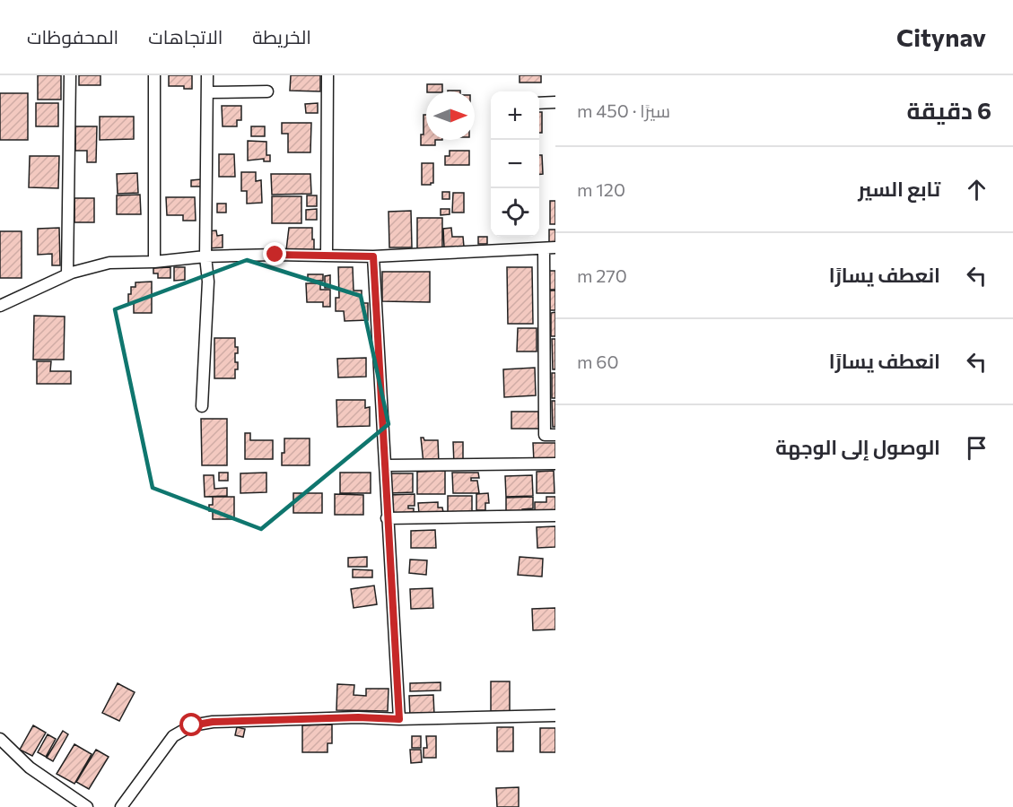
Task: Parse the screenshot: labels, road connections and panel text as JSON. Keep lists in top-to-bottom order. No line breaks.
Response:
{"north":"right","page":{"header":"Citynav","nav":["الخريطة","الاتجاهات","المحفوظات"],"heading":["6 دقيقة","سيرًا · 450 m"],"map_buttons":["+","−"],"list":[["تابع السير","120 m"],["انعطف يسارًا","270 m"],["انعطف يسارًا","60 m"],"الوصول إلى الوجهة"]}}
